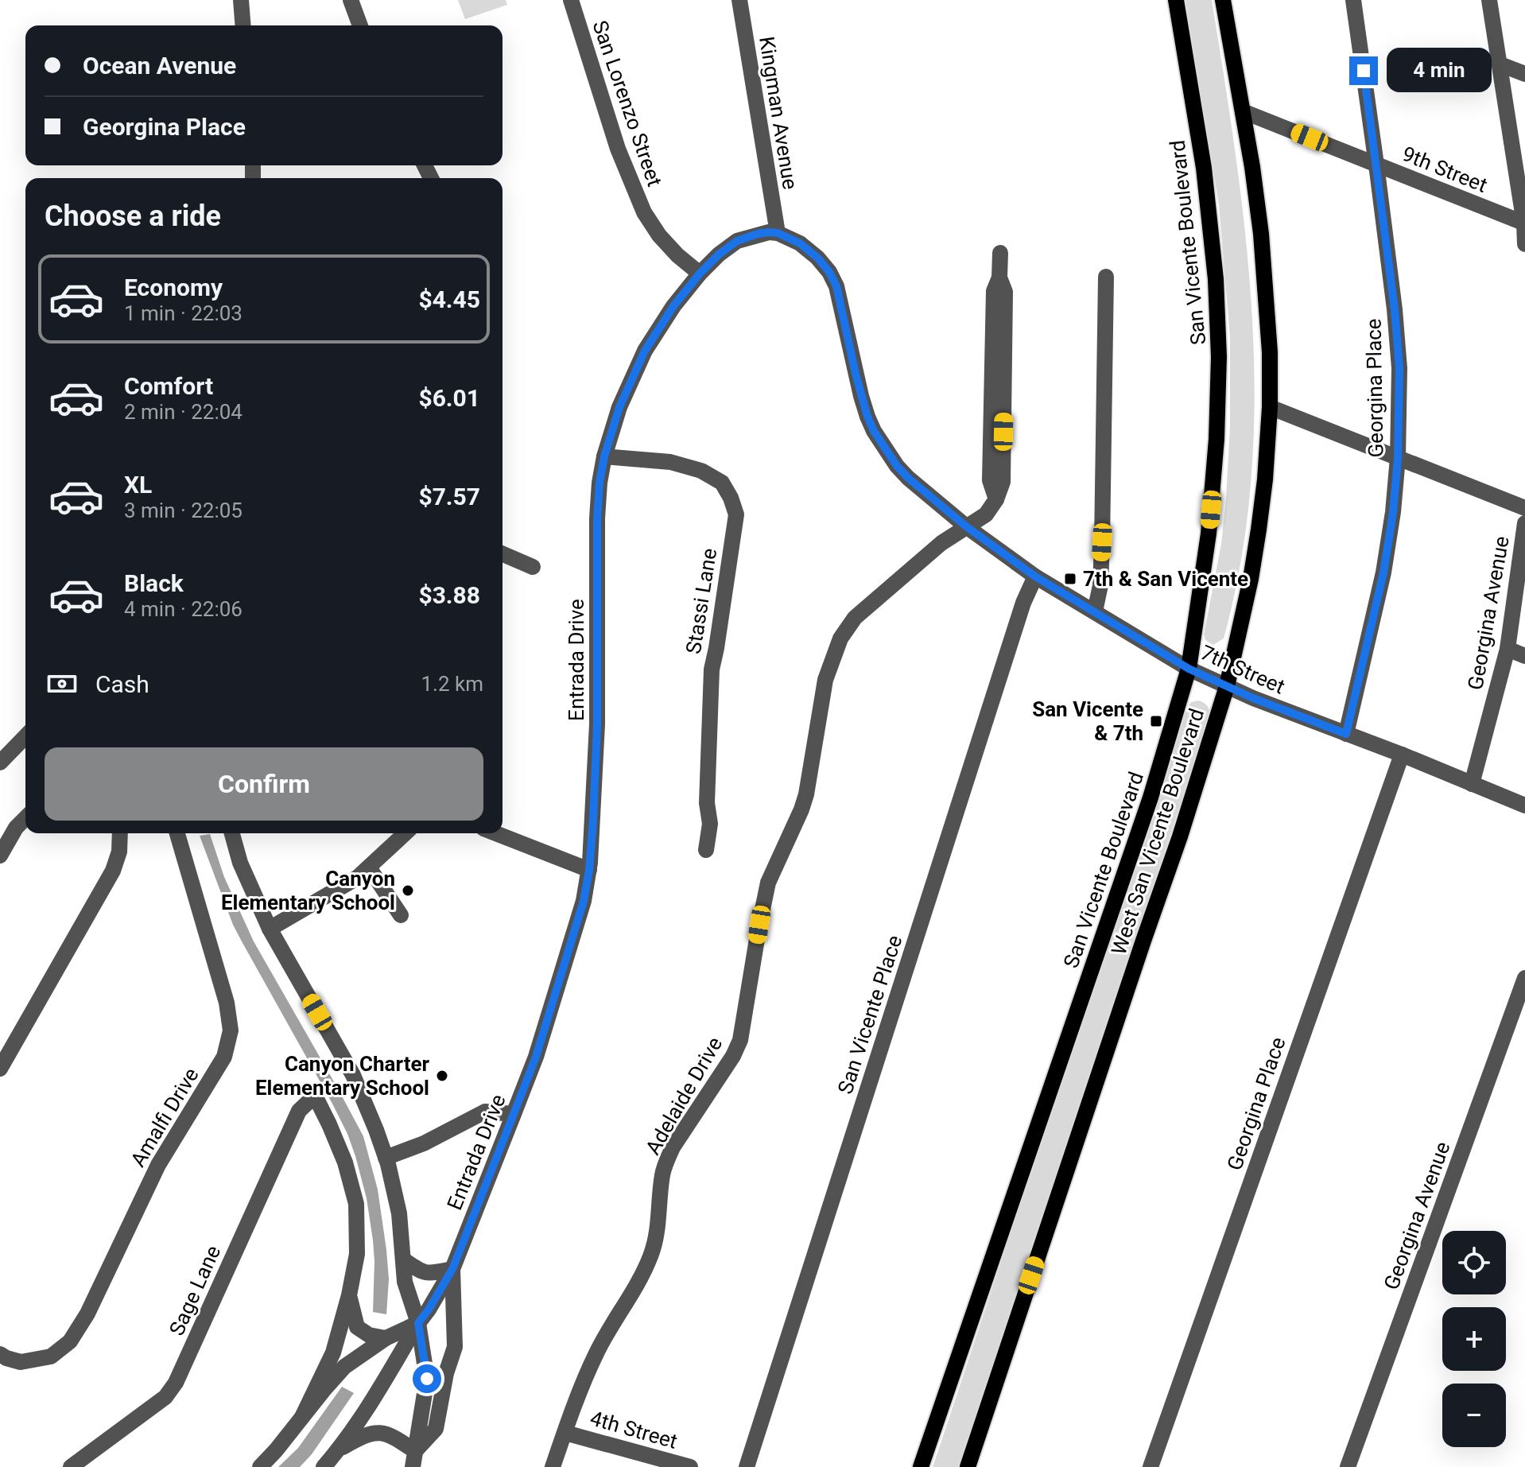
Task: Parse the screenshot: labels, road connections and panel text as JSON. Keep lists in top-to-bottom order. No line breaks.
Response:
{"streets":{"main road":["San Vicente Boulevard","West San Vicente Boulevard"],"street":["San Lorenzo Street","Kingman Avenue","9th Street","Georgina Place","Stassi Lane","Georgina Avenue","Entrada Drive","7th Street","San Vicente Place","Adelaide Drive","Amalfi Drive","Sage Lane","4th Street"]},"crossings":[["San Lorenzo Street","Entrada Drive"],["Kingman Avenue","Entrada Drive"],["9th Street","Georgina Place"],["9th Street","West San Vicente Boulevard"],["San Vicente Boulevard","7th Street"],["Georgina Place","7th Street"],["Stassi Lane","Entrada Drive"],["Georgina Avenue","7th Street"],["7th Street","West San Vicente Boulevard"],["7th Street","San Vicente Place"],["7th Street","Adelaide Drive"],["Adelaide Drive","4th Street"]],"places":{"transit":["7th & San Vicente","San Vicente & 7th"],"other":["Canyon Elementary School","Canyon Charter Elementary School"]},"page":{"banner":["Ocean Avenue","Georgina Place"],"bubble":"4 min","heading":"Choose a ride","list":[{"name":"Economy","note":"1 min · 22:03","value":"$4.45"},{"name":"Comfort","note":"2 min · 22:04","value":"$6.01"},{"name":"XL","note":"3 min · 22:05","value":"$7.57"},{"name":"Black","note":"4 min · 22:06","value":"$3.88"}],"pay":["Cash","1.2 km"],"buttons":"Confirm","map_buttons":["+","−"]}}
